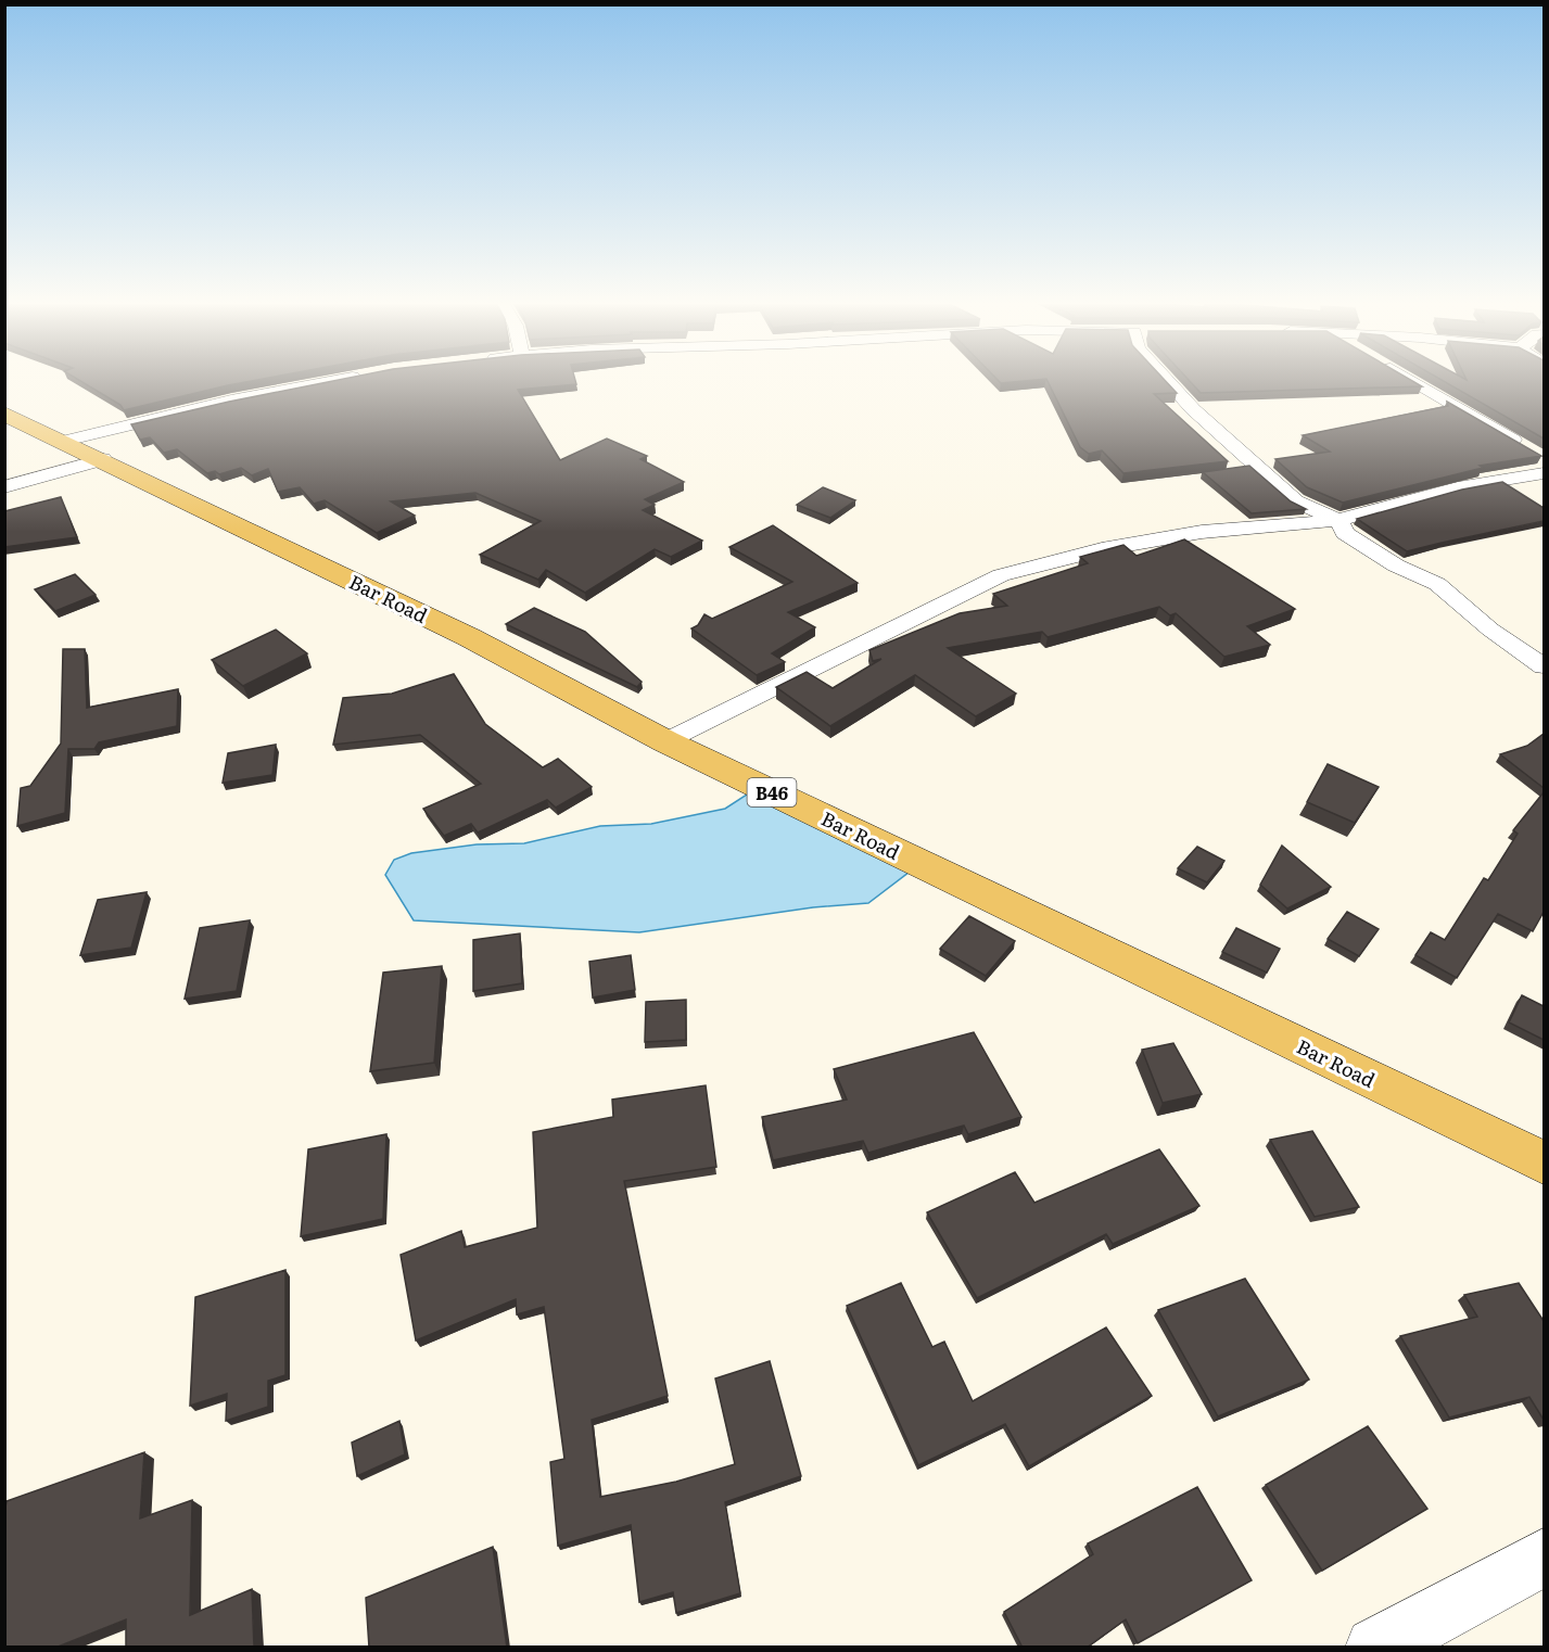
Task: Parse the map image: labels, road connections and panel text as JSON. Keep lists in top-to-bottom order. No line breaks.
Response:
{"streets":{"main road":["Bar Road","B46"]}}
